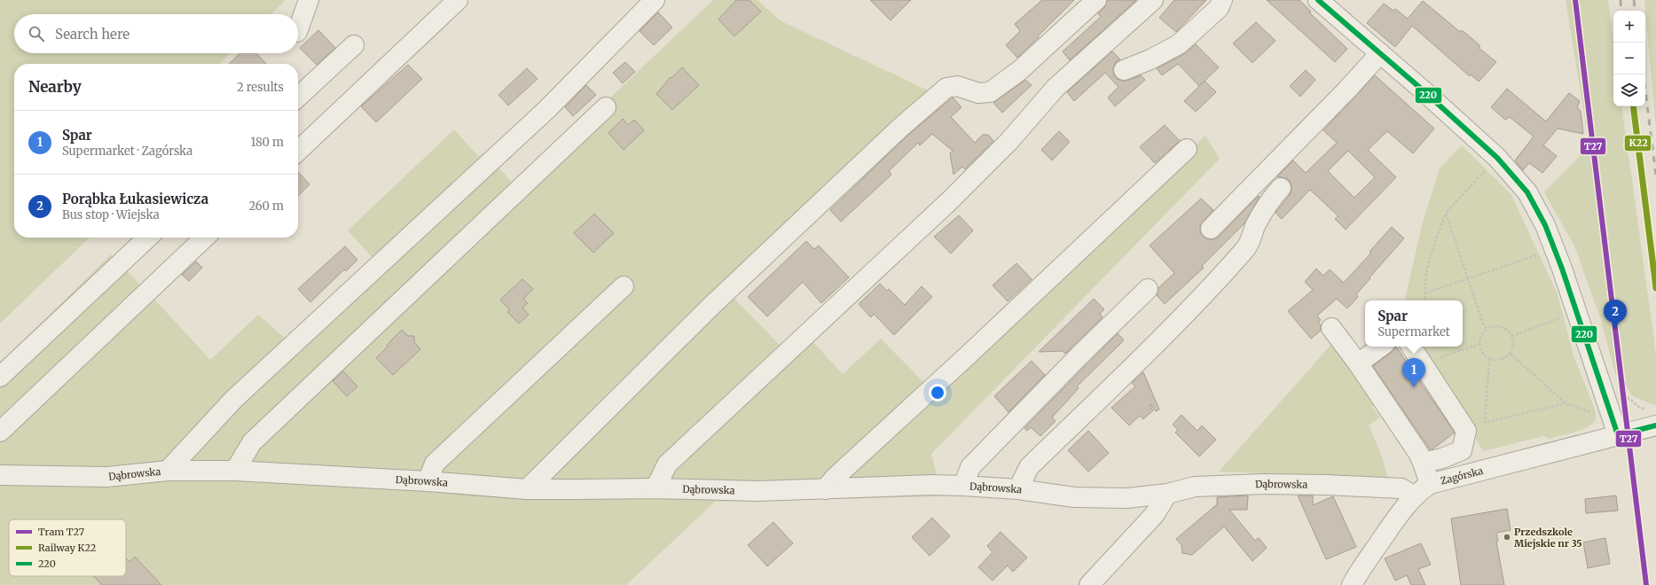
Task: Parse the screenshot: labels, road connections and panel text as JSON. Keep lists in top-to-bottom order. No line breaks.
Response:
{"streets":{"street":["Dąbrowska","Zagórska"]},"crossings":[["Dąbrowska","Zagórska"]],"places":["Przedszkole Miejskie nr 35"],"lines":["tram line T27","transit line 220","rail line K22"],"legend":["Tram T27","Railway K22","220"],"page":{"map_buttons":["+","−"],"search":"Search here","heading":["Nearby","2 results"],"list":[{"mark":"1","name":"Spar","note":"Supermarket · Zagórska","value":"180 m"},{"mark":"2","name":"Porąbka Łukasiewicza","note":"Bus stop · Wiejska","value":"260 m"}],"pins":["2","1"],"popup":["Spar","Supermarket"]}}
